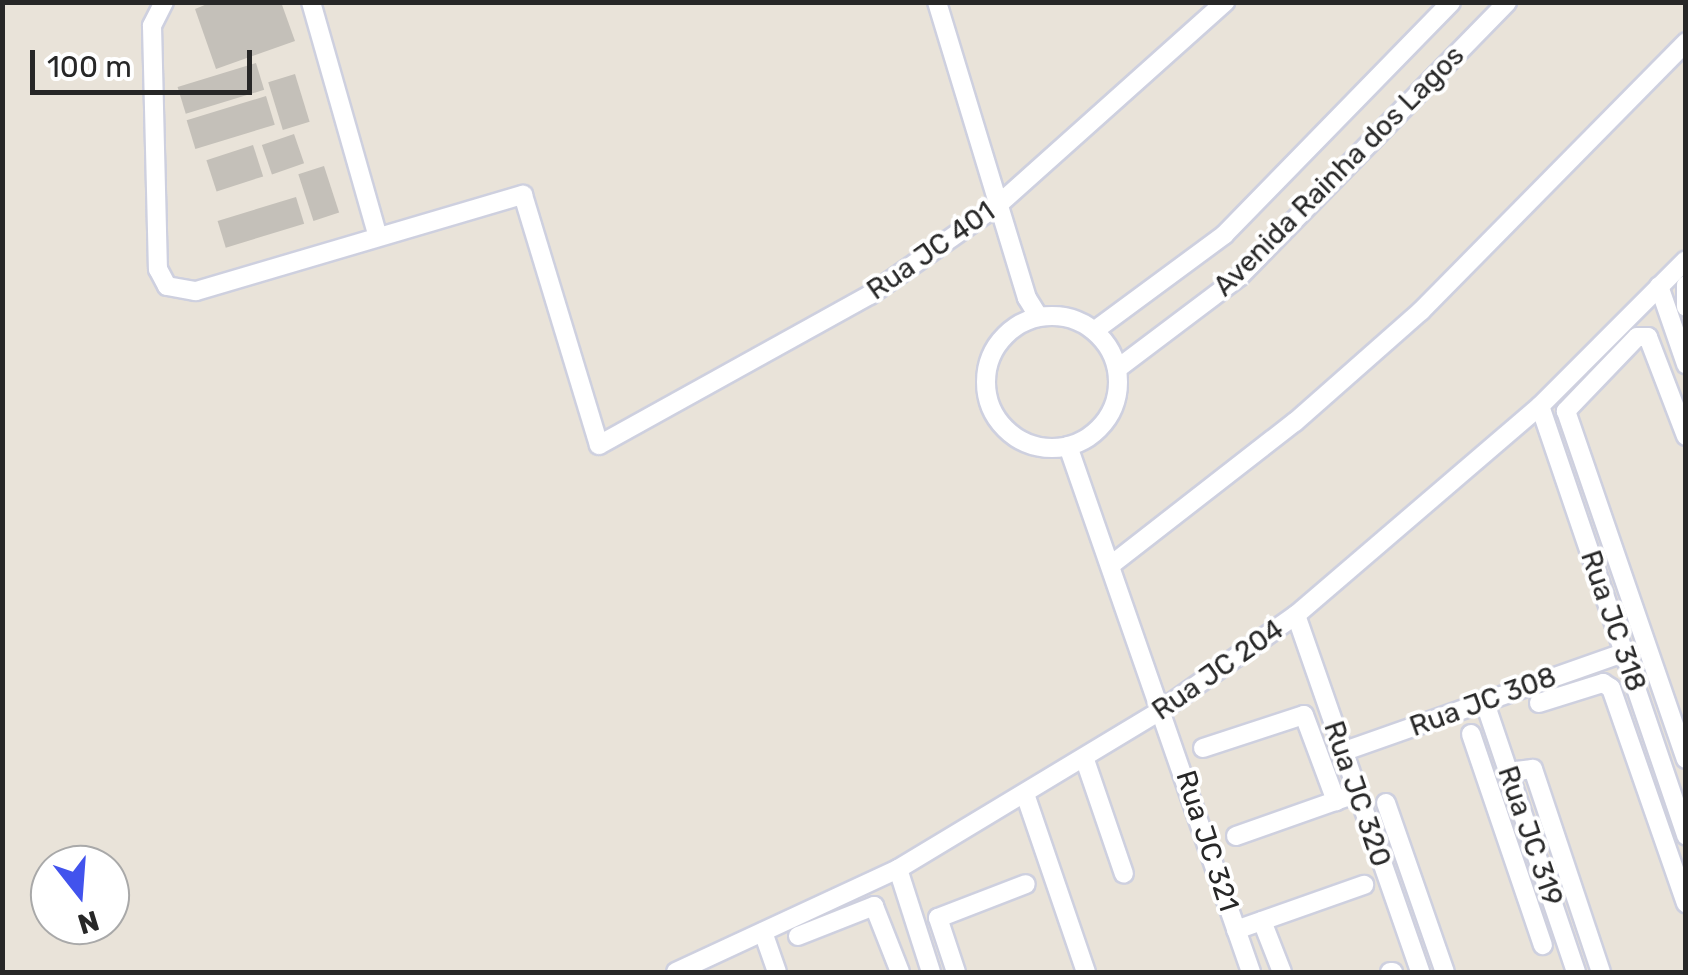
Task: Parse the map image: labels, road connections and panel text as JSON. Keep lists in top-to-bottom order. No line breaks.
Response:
{"streets":{"street":["Avenida Rainha dos Lagos","Rua JC 401","Rua JC 318","Rua JC 204","Rua JC 308","Rua JC 320","Rua JC 319","Rua JC 321"]},"crossings":[["Avenida Rainha dos Lagos","Rua JC 321"],["Rua JC 318","Rua JC 204"],["Rua JC 318","Rua JC 308"],["Rua JC 204","Rua JC 320"],["Rua JC 204","Rua JC 321"],["Rua JC 308","Rua JC 320"],["Rua JC 308","Rua JC 319"]],"scale_bar":"100 m","north":"bottom"}
